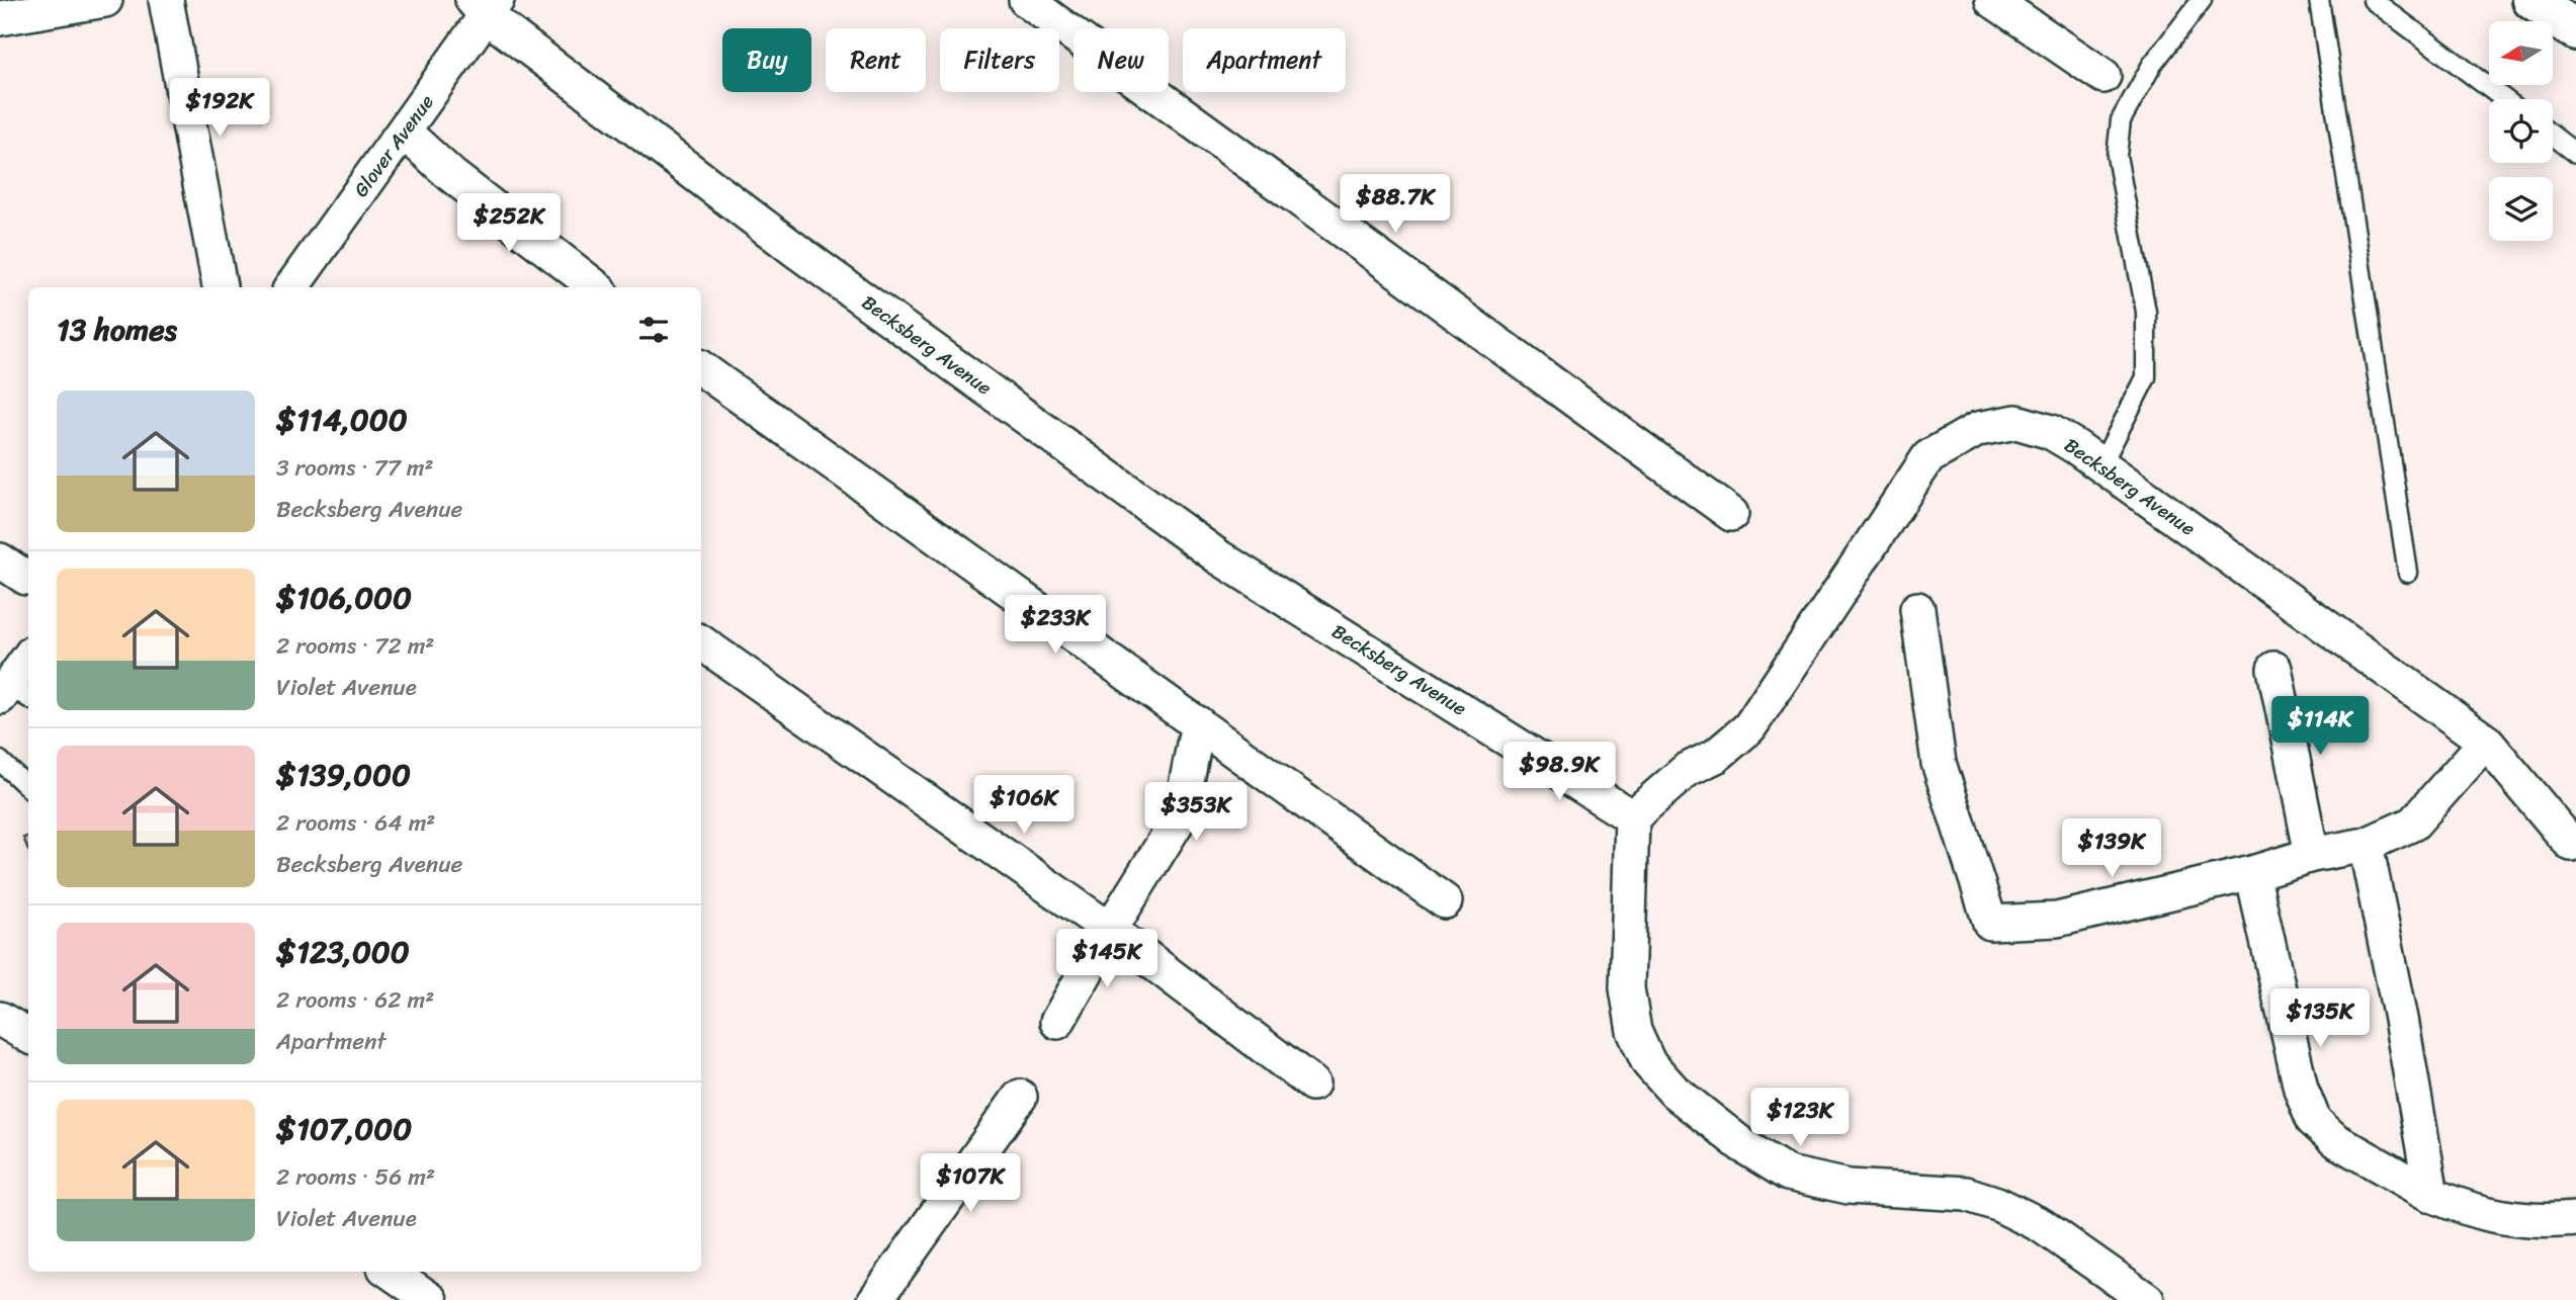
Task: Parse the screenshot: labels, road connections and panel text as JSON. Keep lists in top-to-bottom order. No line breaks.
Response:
{"streets":{"street":["Glover Avenue","Becksberg Avenue"]},"crossings":[["Glover Avenue","Becksberg Avenue"]],"north":"left","page":{"chip":["Buy","Rent","Filters","New","Apartment"],"price":["$192K","$88.7K","$252K","$233K","$114K","$98.9K","$106K","$353K","$139K","$145K","$135K","$123K","$107K"],"heading":"13 homes","list":[{"name":"$114,000","note":"3 rooms · 77 m² · Becksberg Avenue"},{"name":"$106,000","note":"2 rooms · 72 m² · Violet Avenue"},{"name":"$139,000","note":"2 rooms · 64 m² · Becksberg Avenue"},{"name":"$123,000","note":"2 rooms · 62 m² · Apartment"},{"name":"$107,000","note":"2 rooms · 56 m² · Violet Avenue"}]}}
